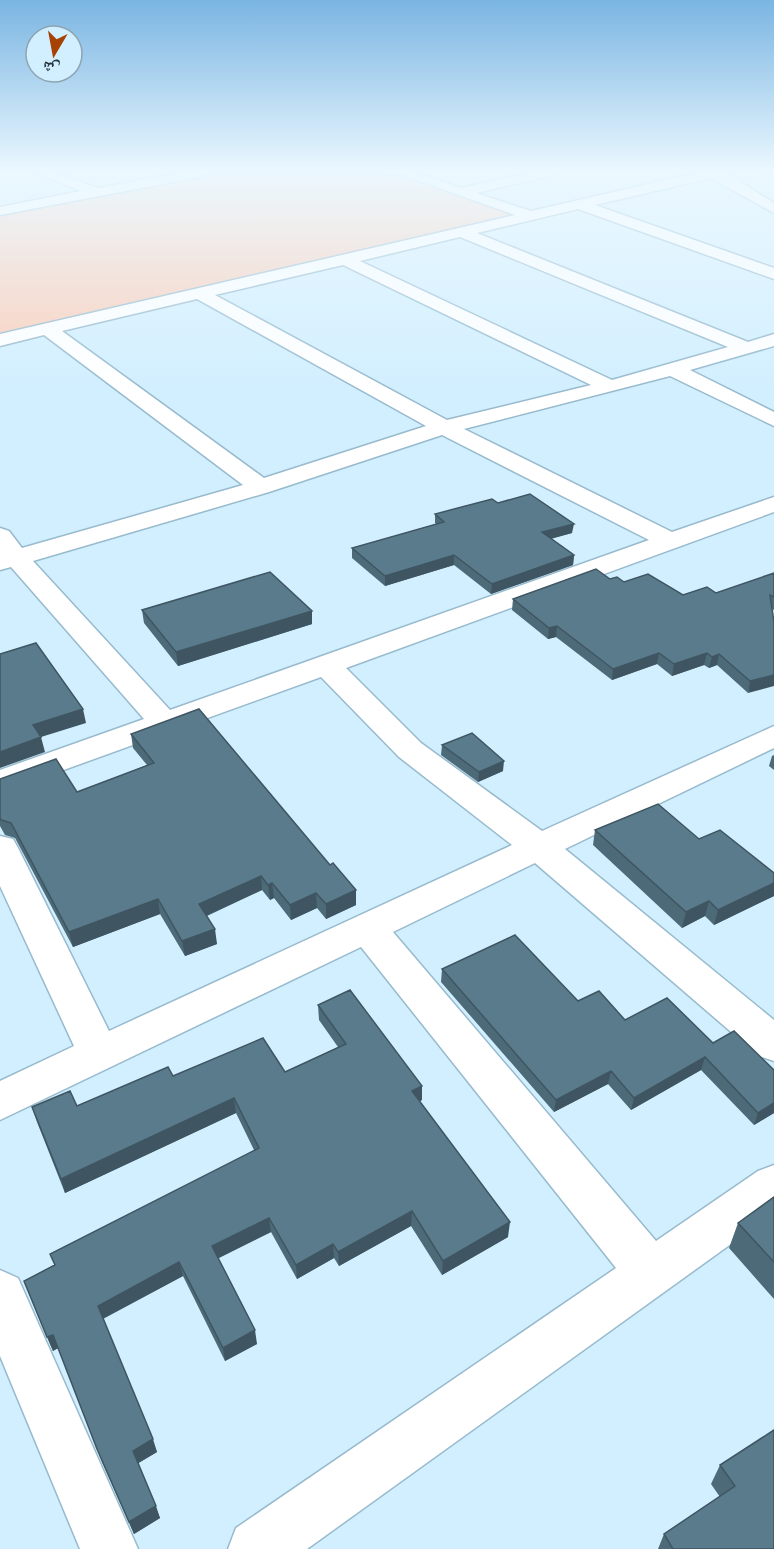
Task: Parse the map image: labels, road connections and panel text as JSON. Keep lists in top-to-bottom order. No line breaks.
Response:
{"north":"bottom"}
